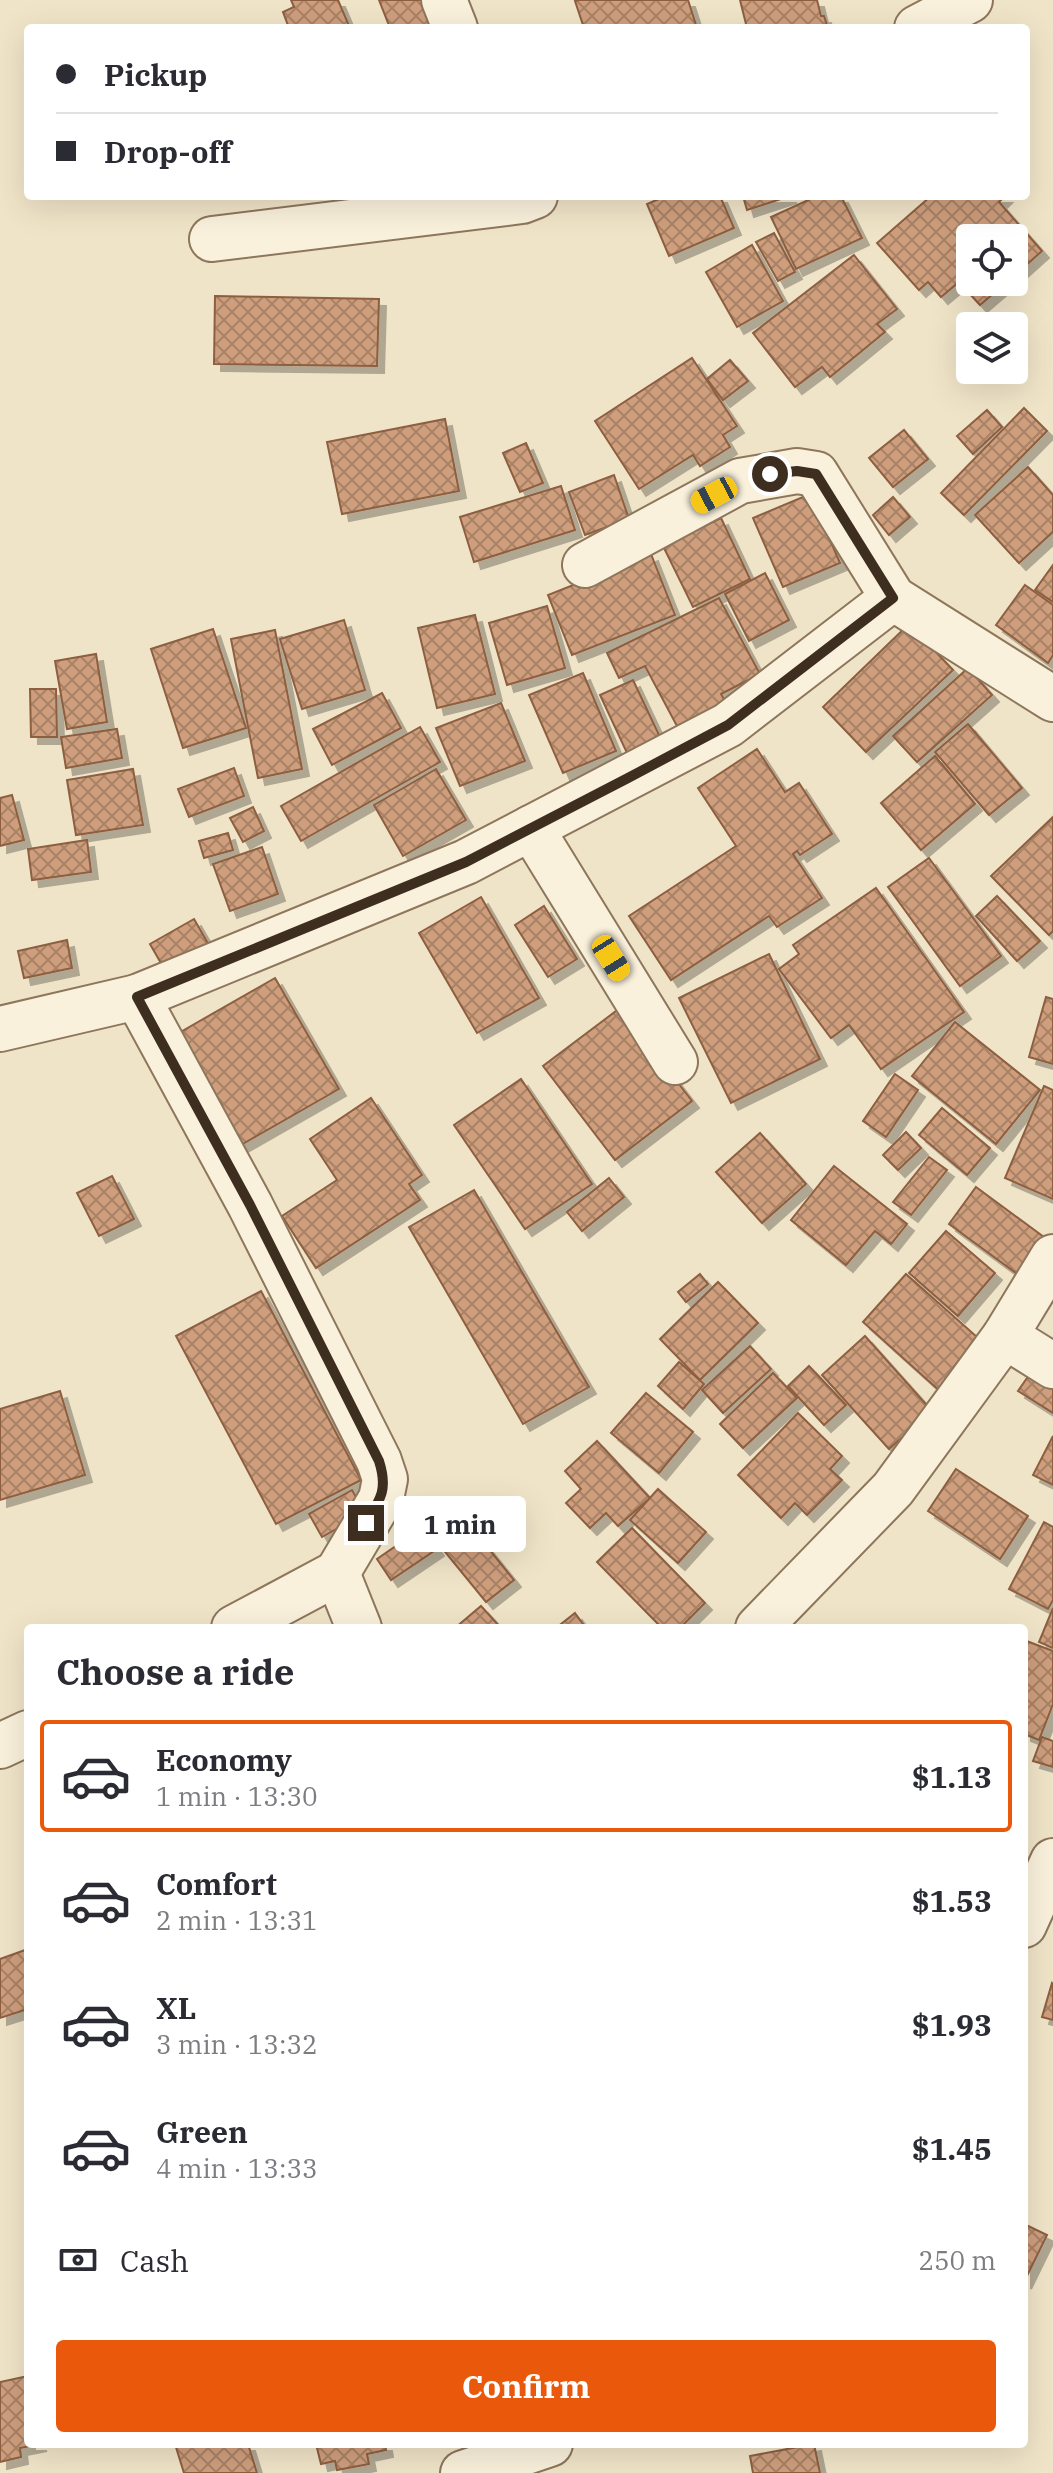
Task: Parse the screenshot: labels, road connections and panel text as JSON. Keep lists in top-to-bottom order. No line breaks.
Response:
{"page":{"banner":["Pickup","Drop-off"],"bubble":"1 min","heading":"Choose a ride","list":[{"name":"Economy","note":"1 min · 13:30","value":"$1.13"},{"name":"Comfort","note":"2 min · 13:31","value":"$1.53"},{"name":"XL","note":"3 min · 13:32","value":"$1.93"},{"name":"Green","note":"4 min · 13:33","value":"$1.45"}],"pay":["Cash","250 m"],"buttons":"Confirm"}}
